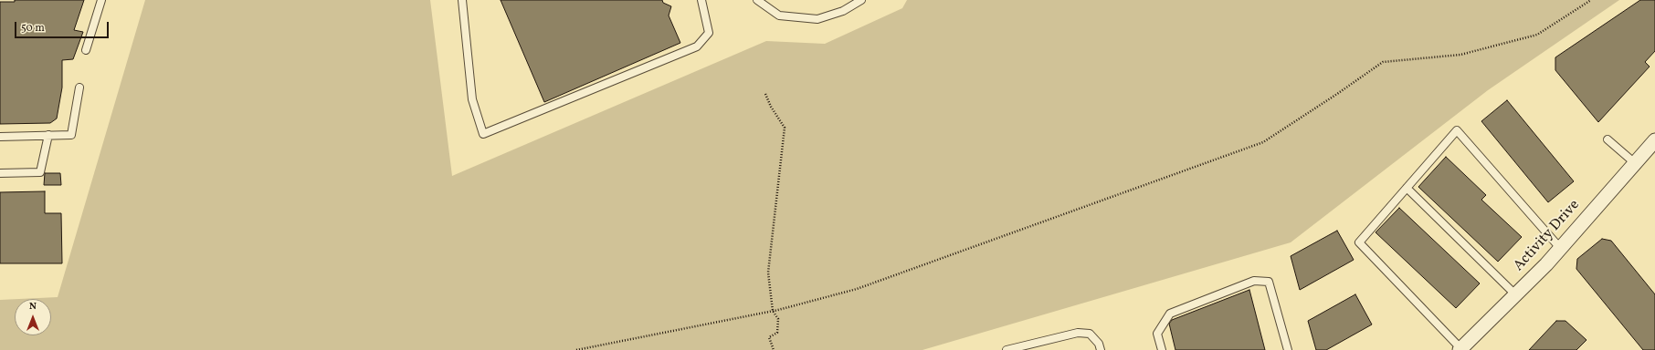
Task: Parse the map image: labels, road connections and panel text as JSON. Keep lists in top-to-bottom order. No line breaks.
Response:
{"streets":{"street":["Activity Drive"]},"scale_bar":"50 m","north":"top"}
